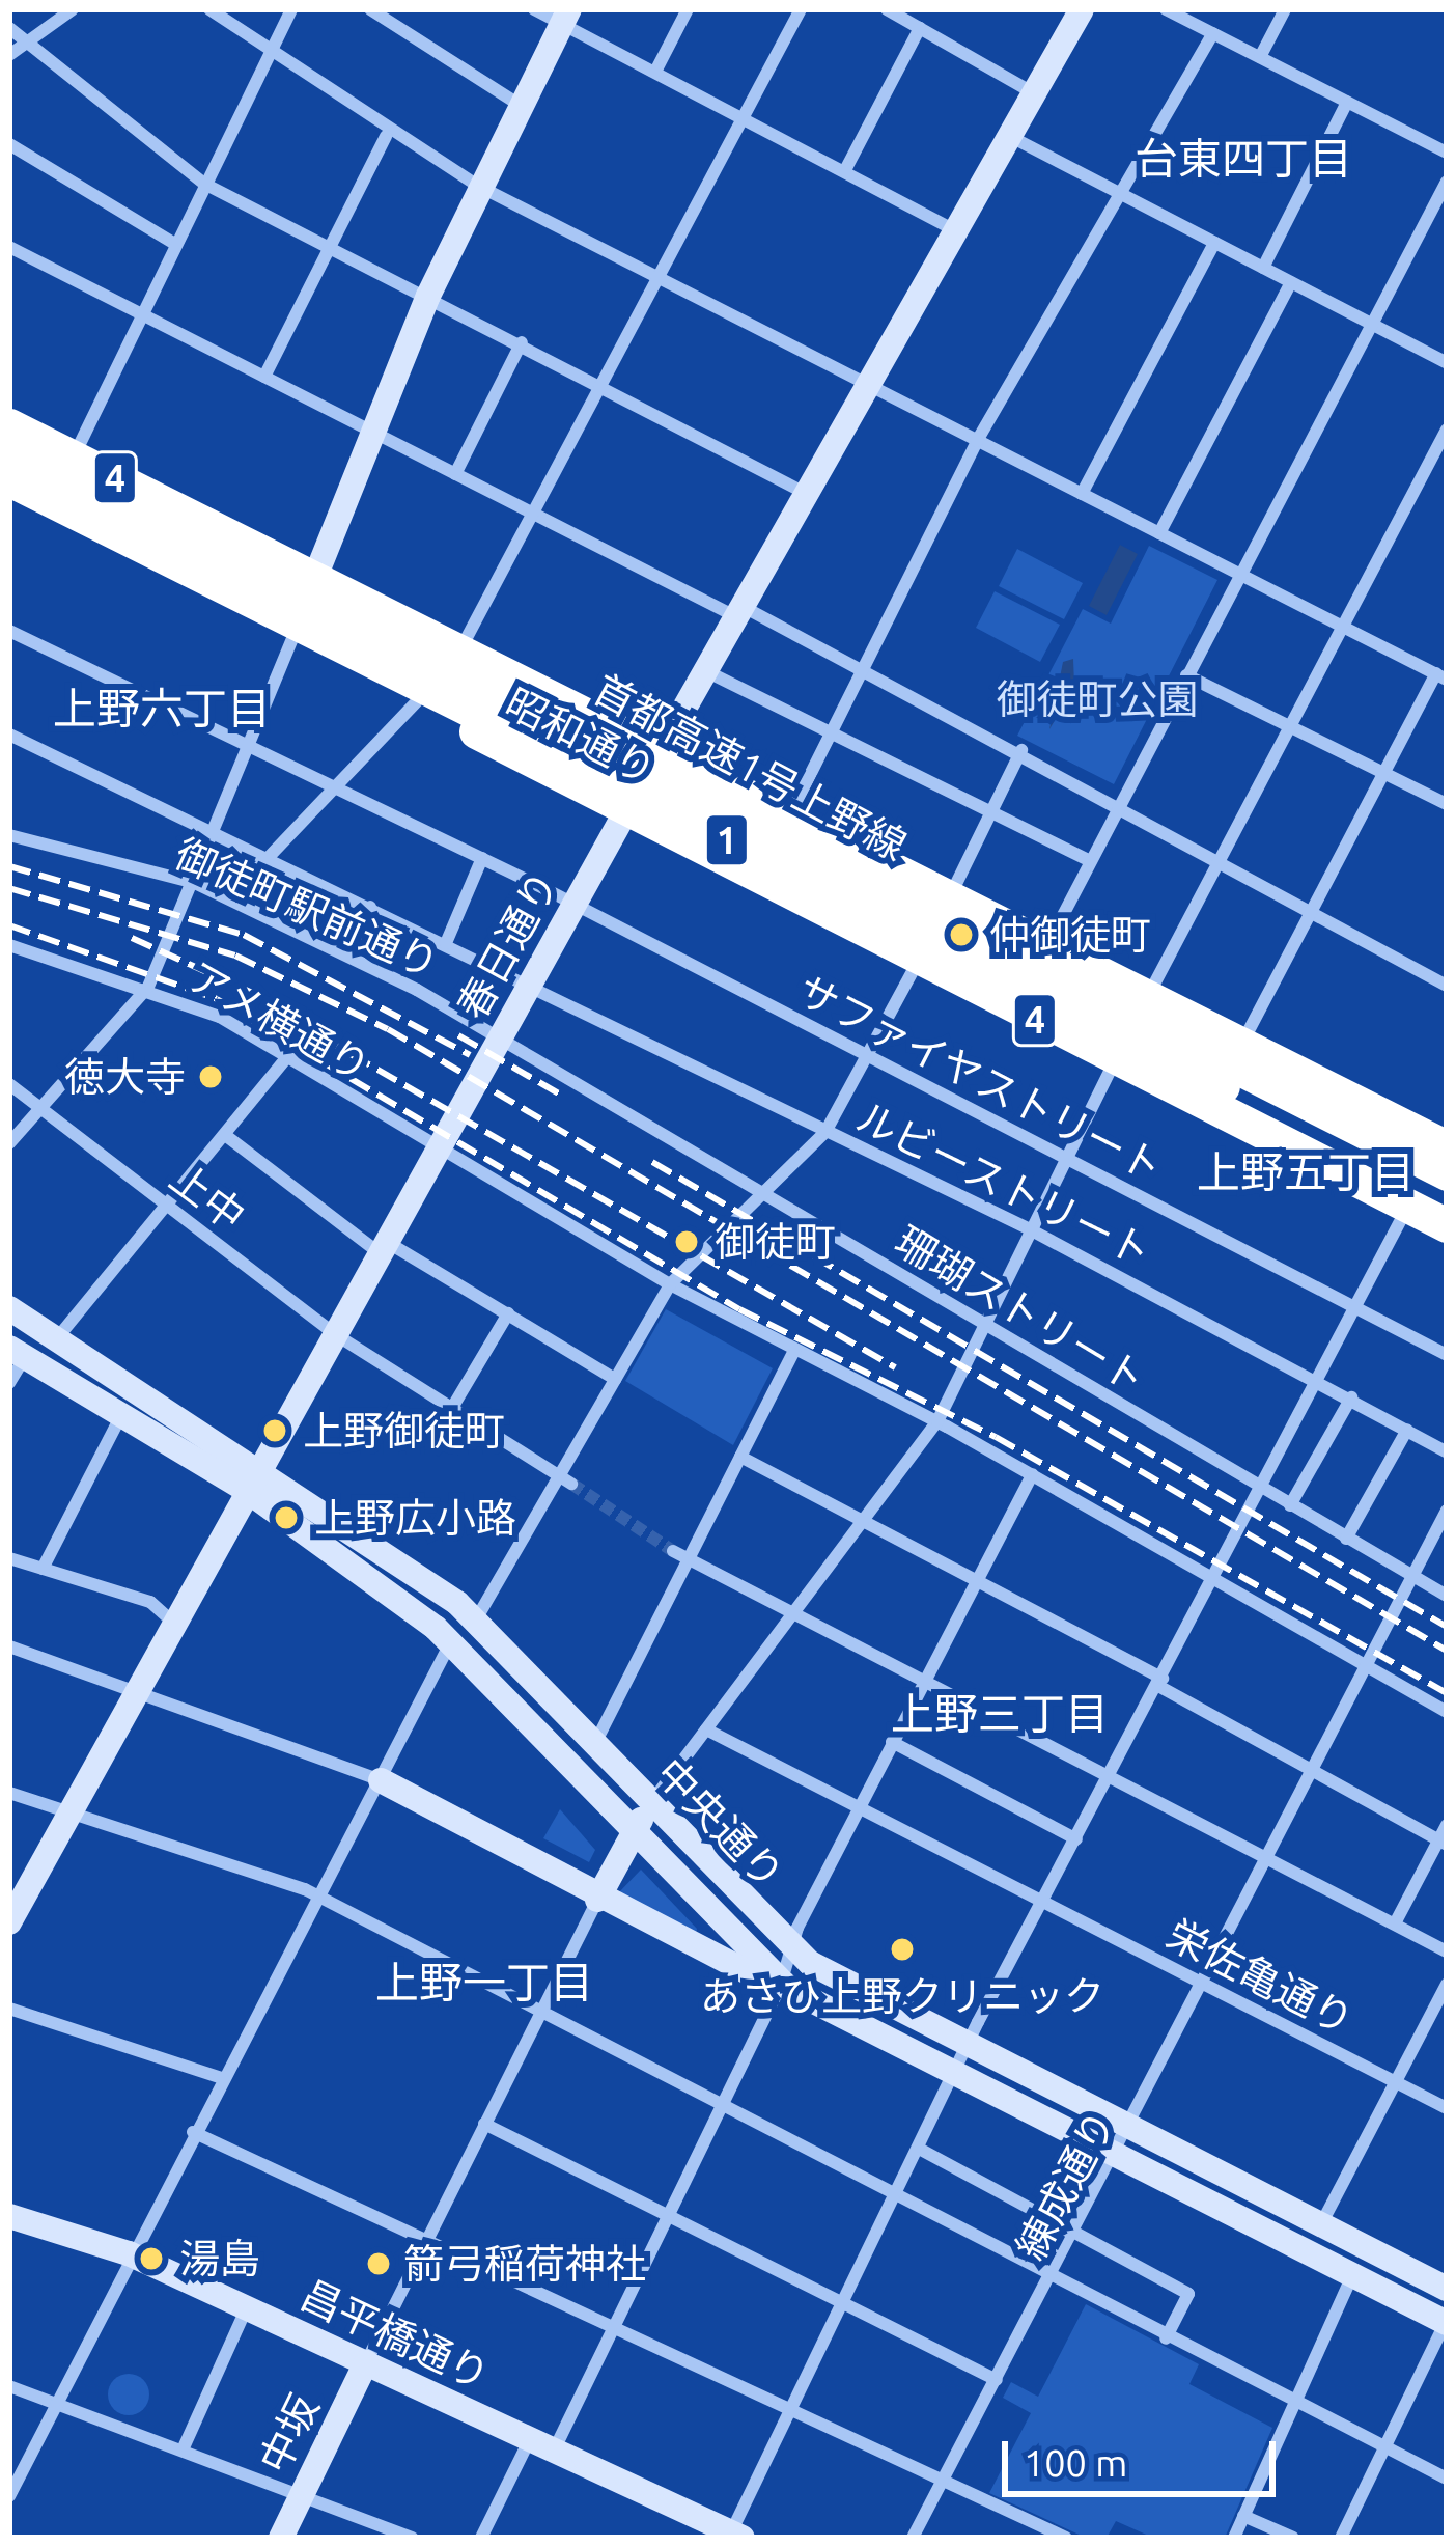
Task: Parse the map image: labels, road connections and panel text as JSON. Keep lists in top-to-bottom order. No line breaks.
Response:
{"streets":{"highway":["4","昭和通り","首都高速1号上野線","1"],"main road":["春日通り","中央通り","昌平橋通り","中坂"],"street":["御徒町駅前通り","アメ横通り","サファイヤストリート","ルビーストリート","上中","珊瑚ストリート","栄佐亀通り","練成通り"]},"crossings":[["4","昭和通り"],["昭和通り","首都高速1号上野線"],["昭和通り","春日通り"],["御徒町駅前通り","春日通り"],["御徒町駅前通り","珊瑚ストリート"],["春日通り","アメ横通り"],["春日通り","サファイヤストリート"],["春日通り","ルビーストリート"],["春日通り","上中"],["春日通り","珊瑚ストリート"],["春日通り","中央通り"],["アメ横通り","練成通り"],["珊瑚ストリート","練成通り"],["中央通り","練成通り"],["栄佐亀通り","練成通り"],["昌平橋通り","中坂"]],"districts":["台東四丁目","上野六丁目","上野五丁目","上野三丁目","上野一丁目"],"parks":["御徒町公園"],"places":["仲御徒町","徳大寺","御徒町","上野御徒町","上野広小路","あさひ上野クリニック","湯島","箭弓稲荷神社"],"scale_bar":"100 m"}
